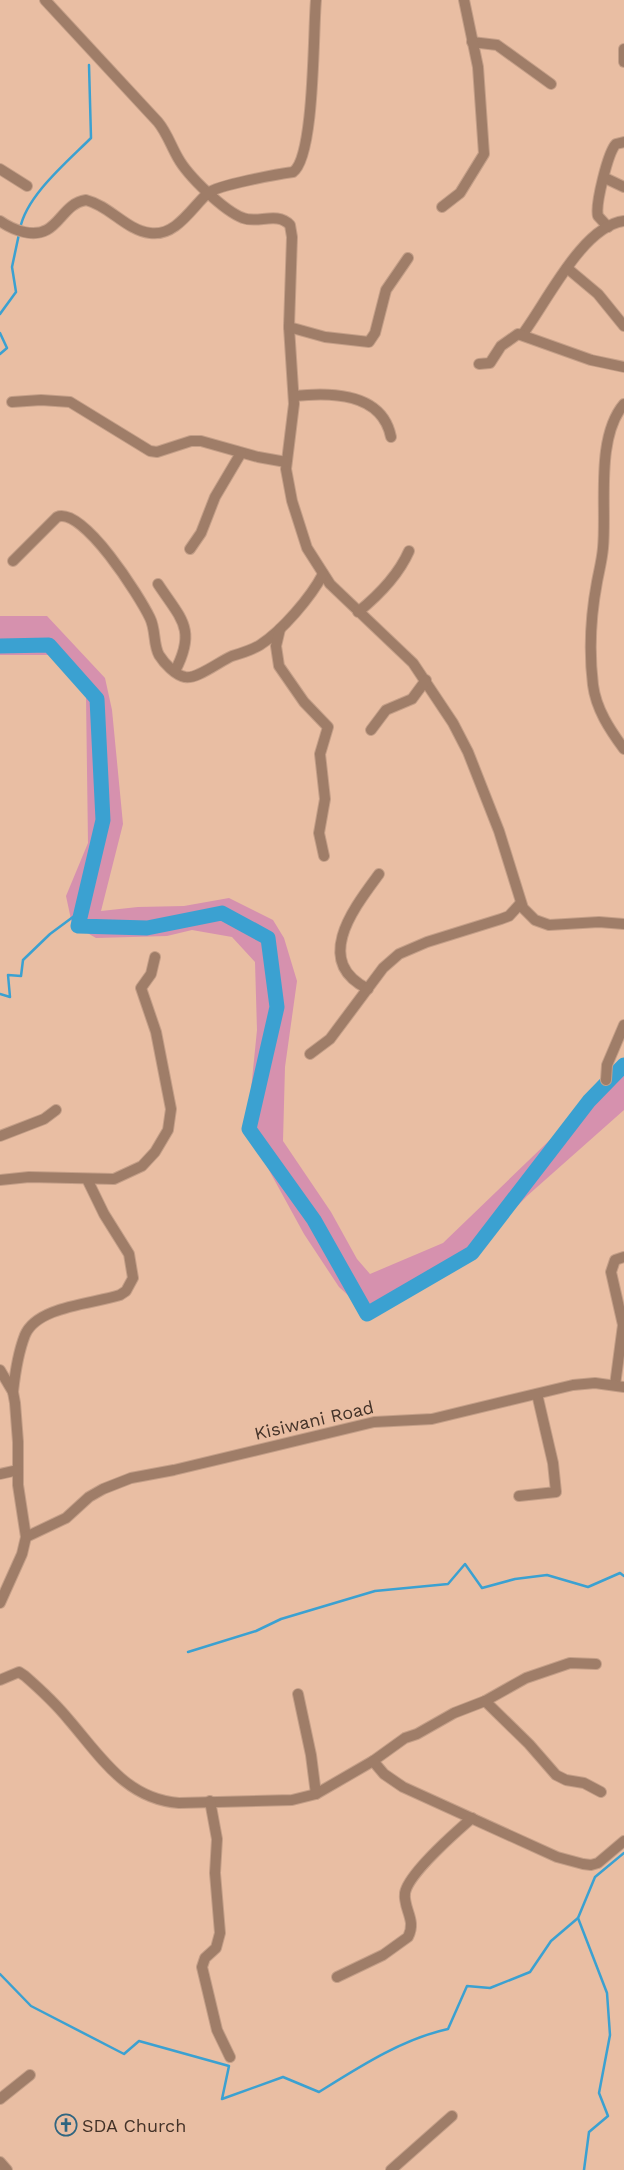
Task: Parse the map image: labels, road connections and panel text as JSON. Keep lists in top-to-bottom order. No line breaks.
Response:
{"streets":{"street":["Kisiwani Road"]},"places":{"church":["SDA Church"]}}
